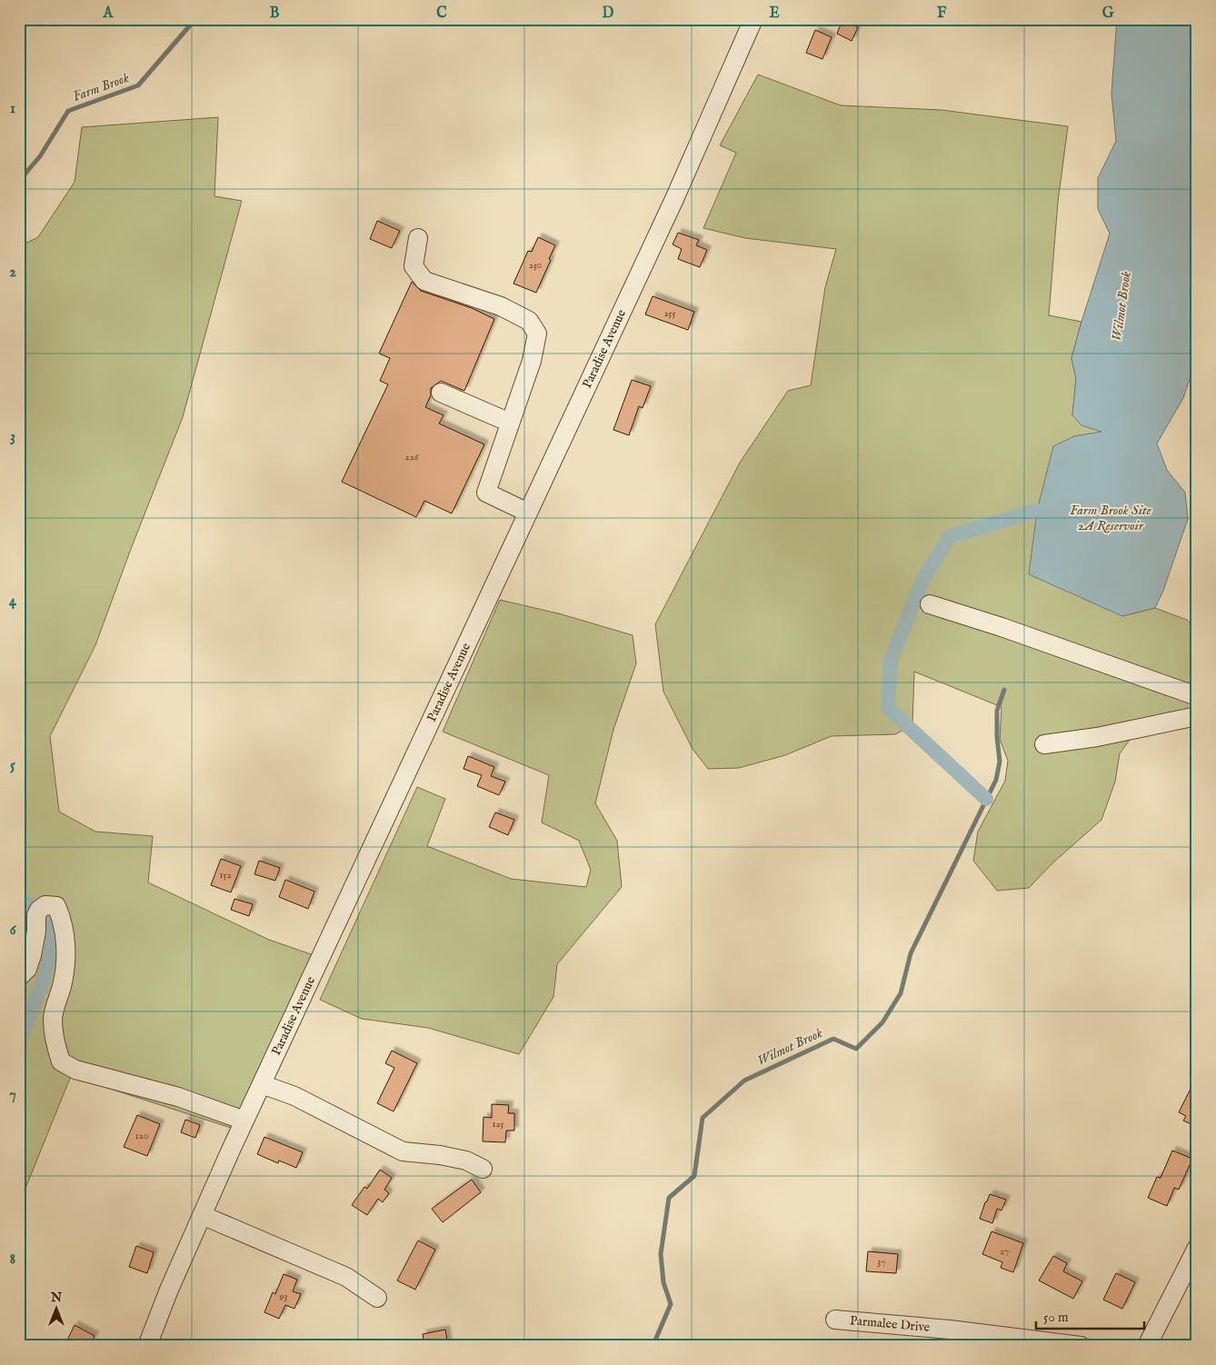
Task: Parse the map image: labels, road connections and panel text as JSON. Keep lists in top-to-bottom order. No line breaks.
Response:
{"streets":{"street":["Paradise Avenue","Parmalee Drive"]},"water":["Farm Brook","Wilmot Brook","Farm Brook Site 2A Reservoir"],"house_numbers":["250","255","226","152","125","120","27","37","93"],"scale_bar":"50 m","north":"top","grid":{"columns":["A","B","C","D","E","F","G"],"rows":["1","2","3","4","5","6","7","8"]}}
